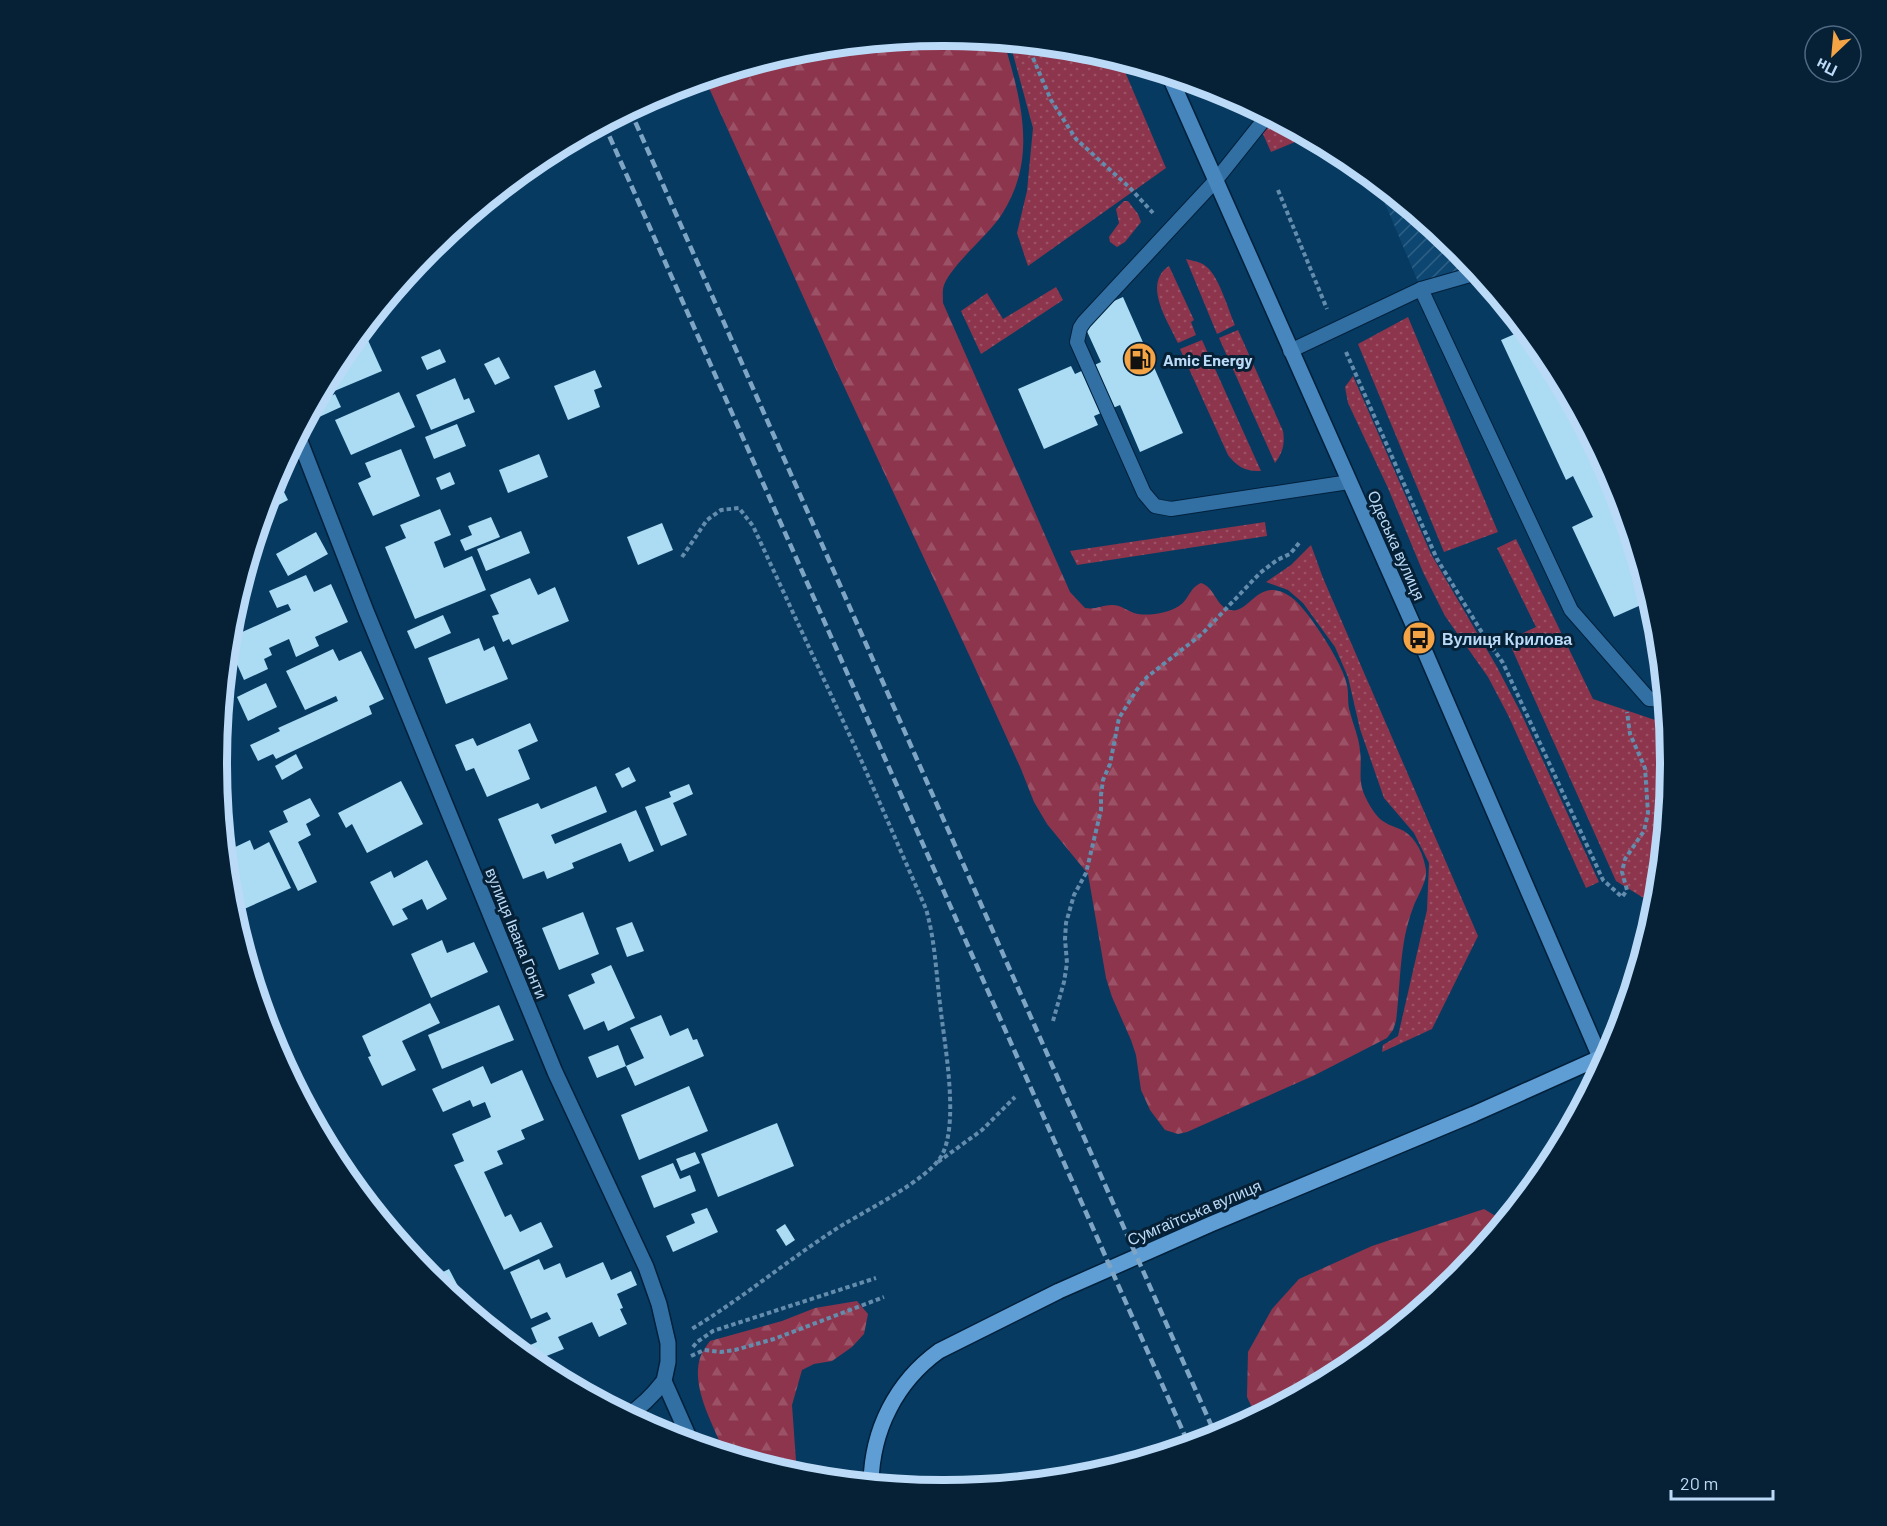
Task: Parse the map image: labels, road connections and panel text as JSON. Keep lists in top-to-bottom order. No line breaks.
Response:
{"streets":{"main road":["Одеська вулиця","Сумгаїтська вулиця"],"street":["вулиця Івана Гонти"]},"places":{"fuel station":["Amic Energy"],"bus stop":["Вулиця Крилова"]},"scale_bar":"20 m","north":"bottom left"}
